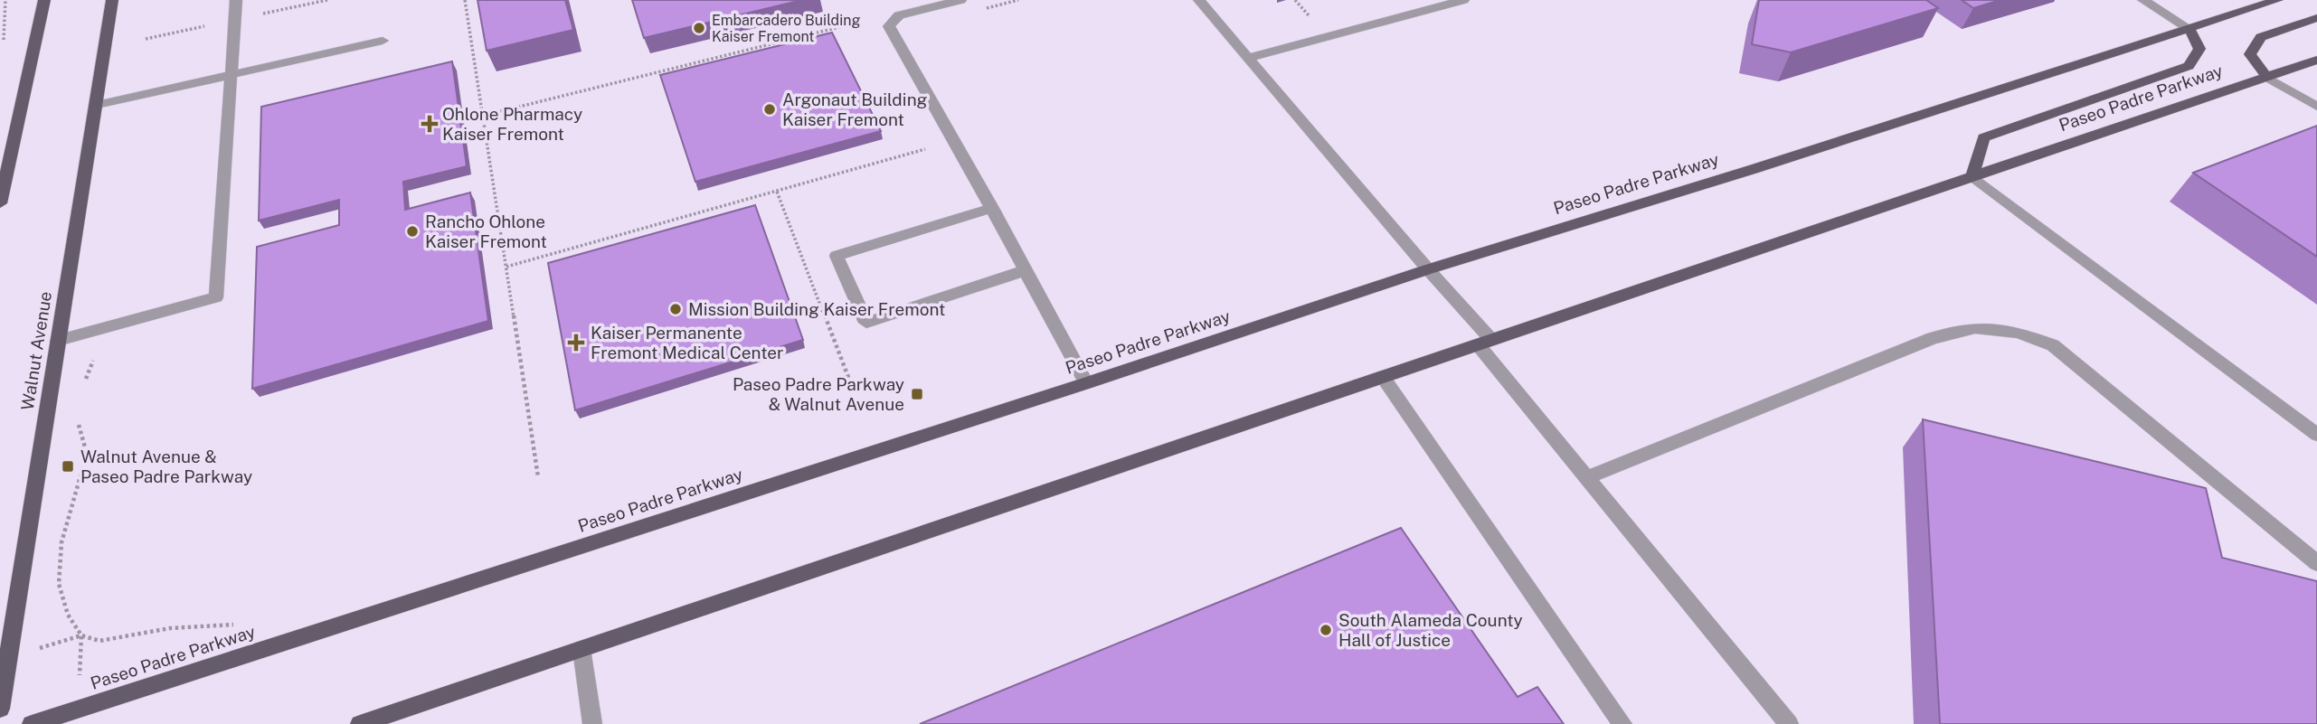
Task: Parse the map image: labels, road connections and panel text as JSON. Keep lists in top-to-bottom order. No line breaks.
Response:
{"streets":{"main road":["Paseo Padre Parkway","Walnut Avenue"]},"places":{"other":["Embarcadero Building Kaiser Fremont","Argonaut Building Kaiser Fremont","Rancho Ohlone Kaiser Fremont","Mission Building Kaiser Fremont","South Alameda County Hall of Justice"],"health":["Ohlone Pharmacy Kaiser Fremont","Kaiser Permanente Fremont Medical Center"],"transit":["Paseo Padre Parkway & Walnut Avenue","Walnut Avenue & Paseo Padre Parkway"]}}
